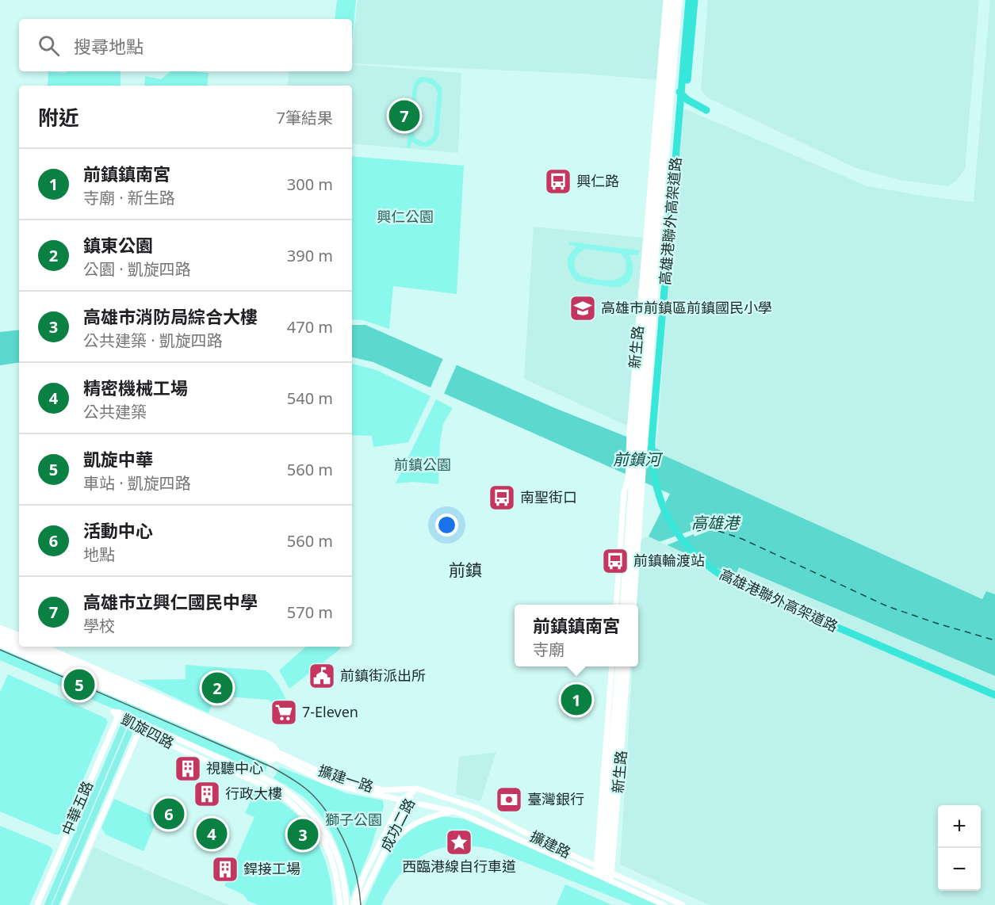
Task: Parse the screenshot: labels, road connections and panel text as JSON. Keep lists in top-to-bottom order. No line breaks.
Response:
{"streets":{"highway":["高雄港聯外高架道路"],"main road":["中華五路"],"street":["新生路","凱旋四路","擴建一路","成功二路","擴建路"]},"crossings":[["新生路","擴建路"],["凱旋四路","擴建一路"],["凱旋四路","中華五路"],["擴建一路","成功二路"],["擴建一路","擴建路"],["成功二路","擴建路"]],"districts":["前鎮"],"water":["前鎮河","高雄港"],"parks":["興仁公園","前鎮公園","獅子公園"],"places":{"bus stop":["興仁路","南聖街口","前鎮輪渡站"],"school or university":["高雄市前鎮區前鎮國民小學"],"public building":["前鎮街派出所"],"supermarket":["7-Eleven"],"building":["視聽中心","行政大樓","銲接工場"],"bank":["臺灣銀行"],"place":["西臨港線自行車道"]},"page":{"search":"搜尋地點","heading":["附近","7筆結果"],"pins":["7","5","2","1","6","4","3"],"list":[{"mark":"1","name":"前鎮鎮南宮","note":"寺廟 · 新生路","value":"300 m"},{"mark":"2","name":"鎮東公園","note":"公園 · 凱旋四路","value":"390 m"},{"mark":"3","name":"高雄市消防局綜合大樓","note":"公共建築 · 凱旋四路","value":"470 m"},{"mark":"4","name":"精密機械工場","note":"公共建築","value":"540 m"},{"mark":"5","name":"凱旋中華","note":"車站 · 凱旋四路","value":"560 m"},{"mark":"6","name":"活動中心","note":"地點","value":"560 m"},{"mark":"7","name":"高雄市立興仁國民中學","note":"學校","value":"570 m"}],"popup":["前鎮鎮南宮","寺廟"],"map_buttons":["+","−"]}}
